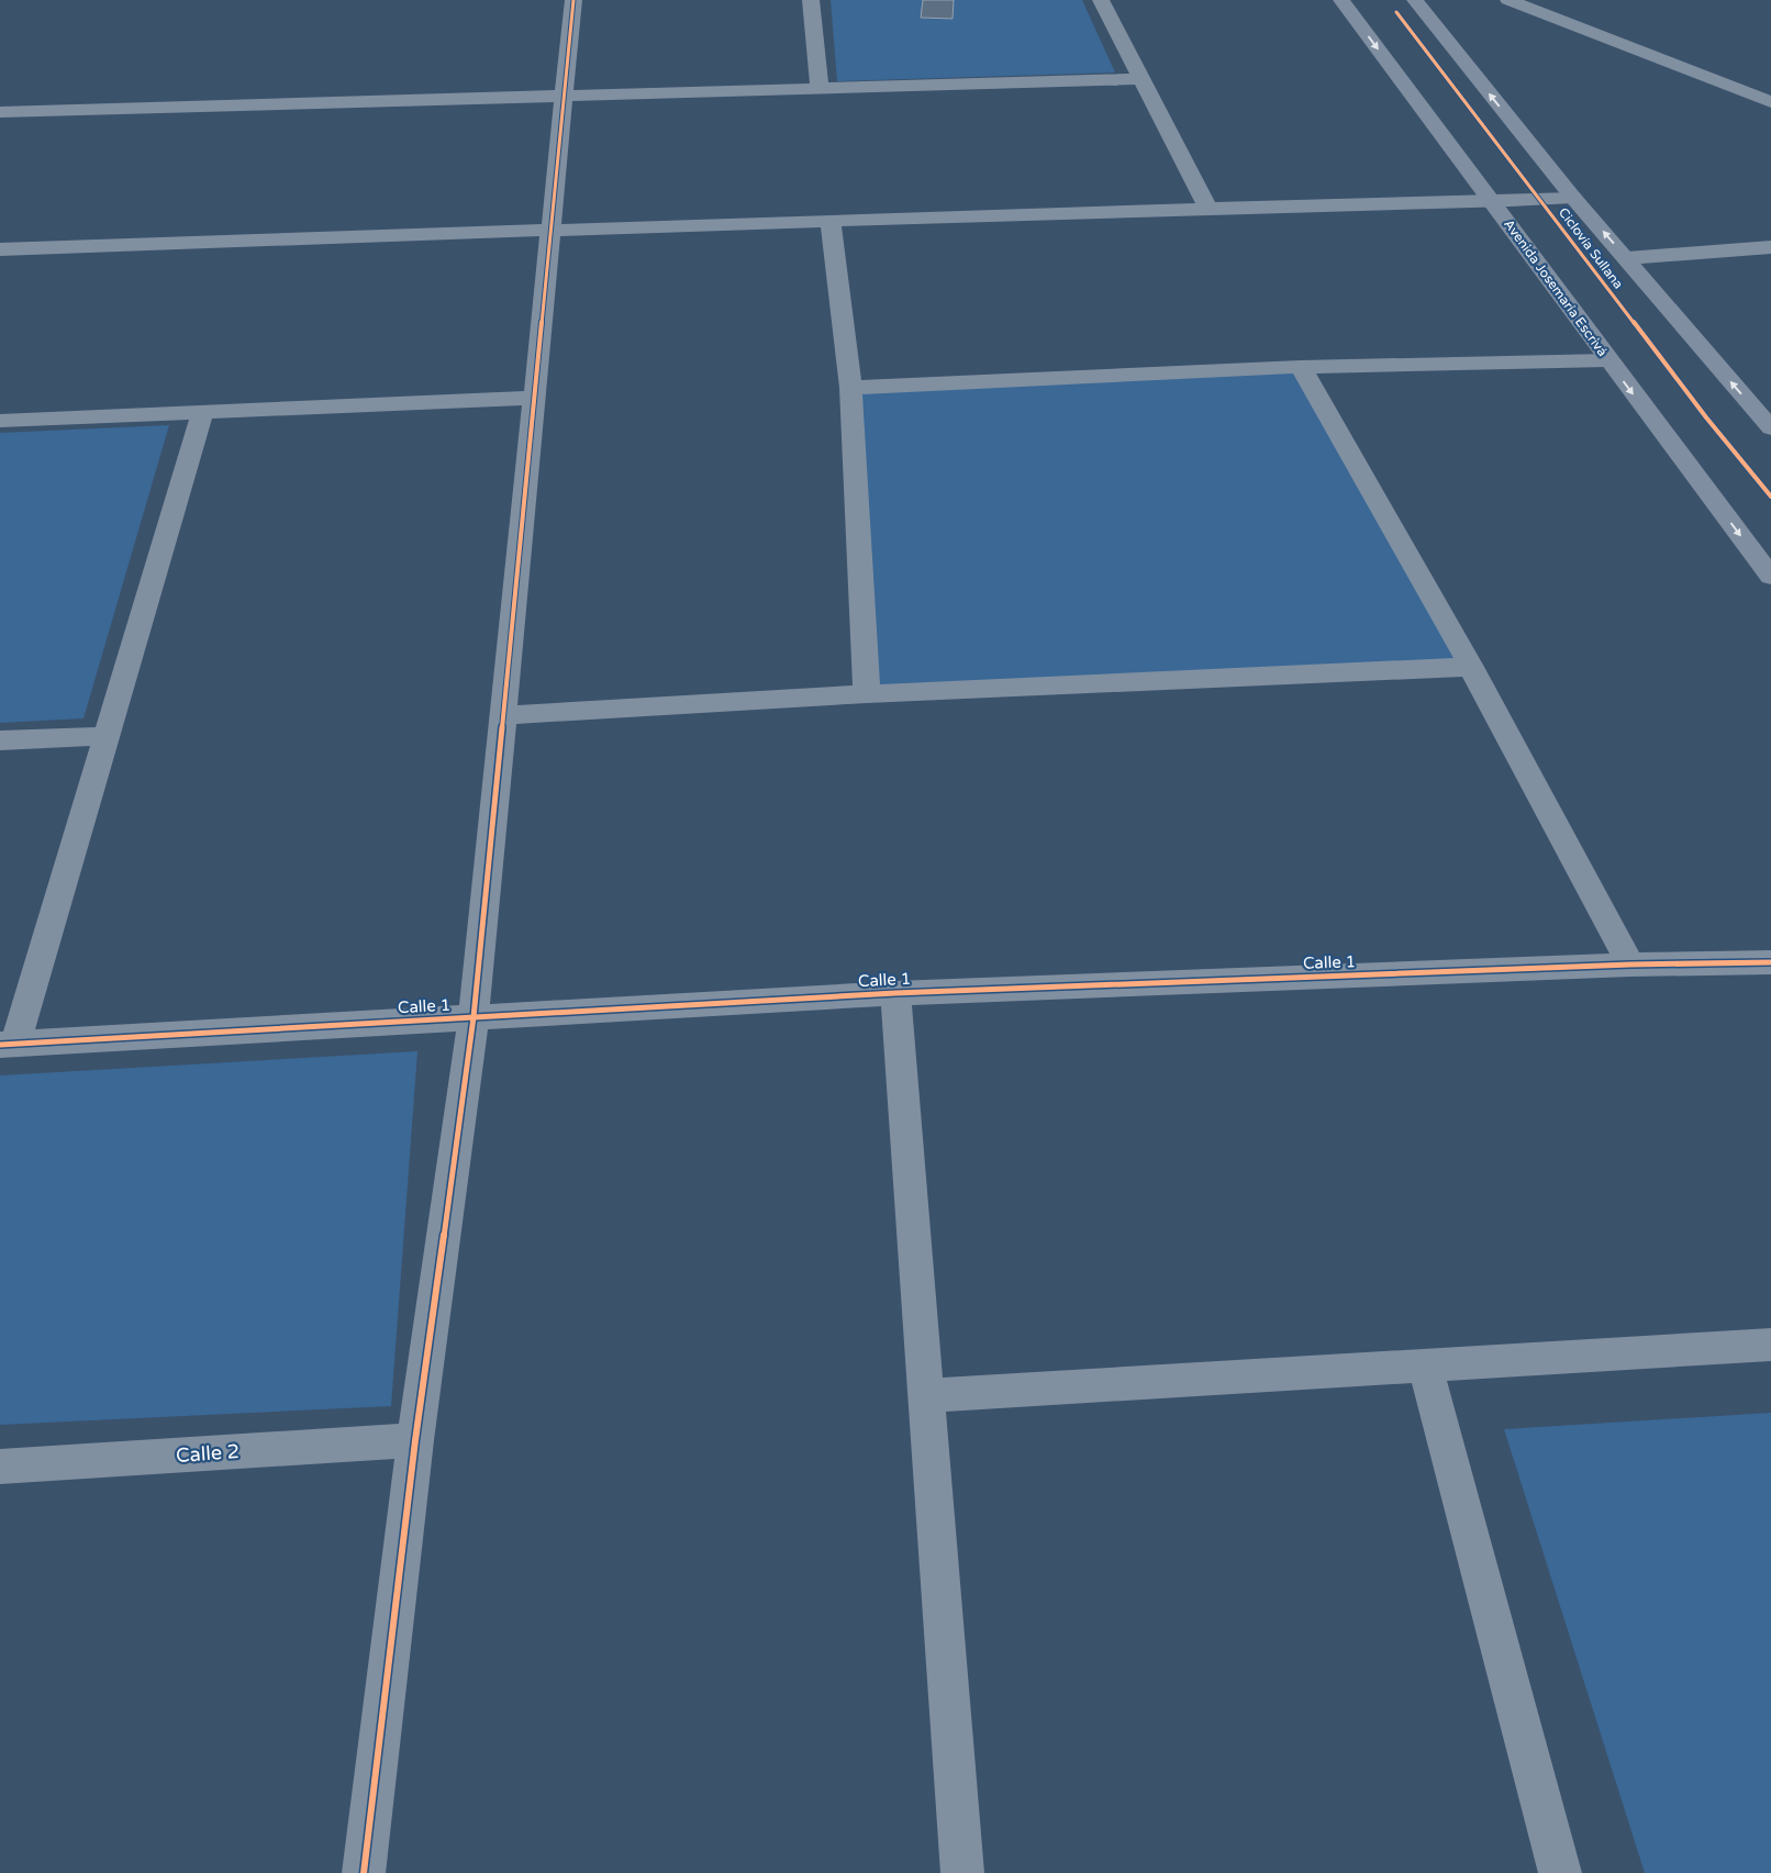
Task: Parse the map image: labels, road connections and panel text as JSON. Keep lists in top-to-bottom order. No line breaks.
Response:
{"streets":{"main road":["Avenida Josemaría Escrivá"],"street":["Calle 1","Calle 2"],"cycle path":["Ciclovía Sullana"]}}
